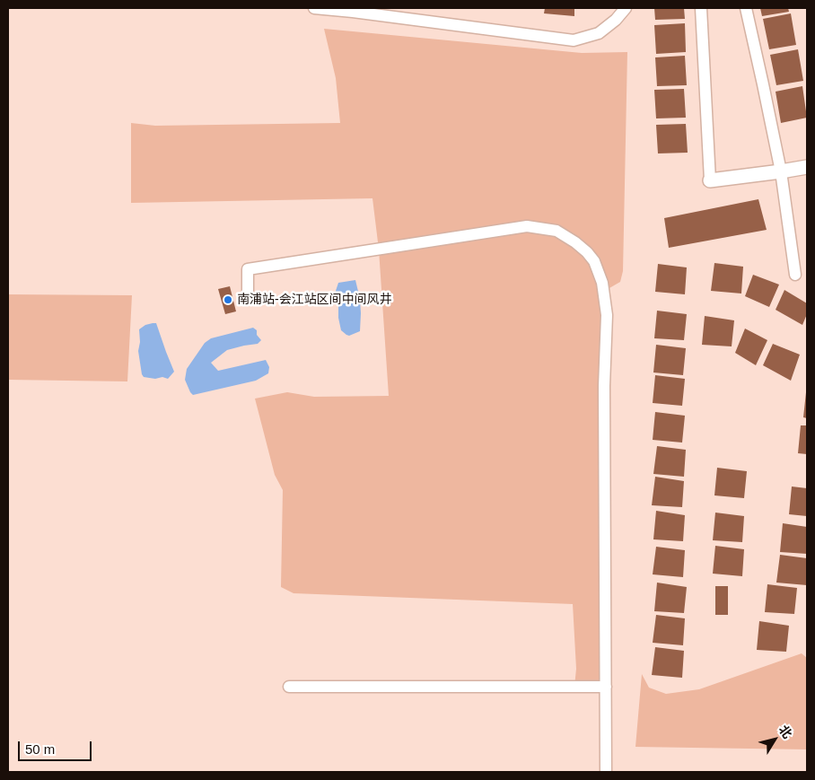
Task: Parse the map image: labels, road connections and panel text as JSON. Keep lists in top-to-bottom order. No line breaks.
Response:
{"places":["南浦站-会江站区间中间风井"],"scale_bar":"50 m","north":"top right"}
